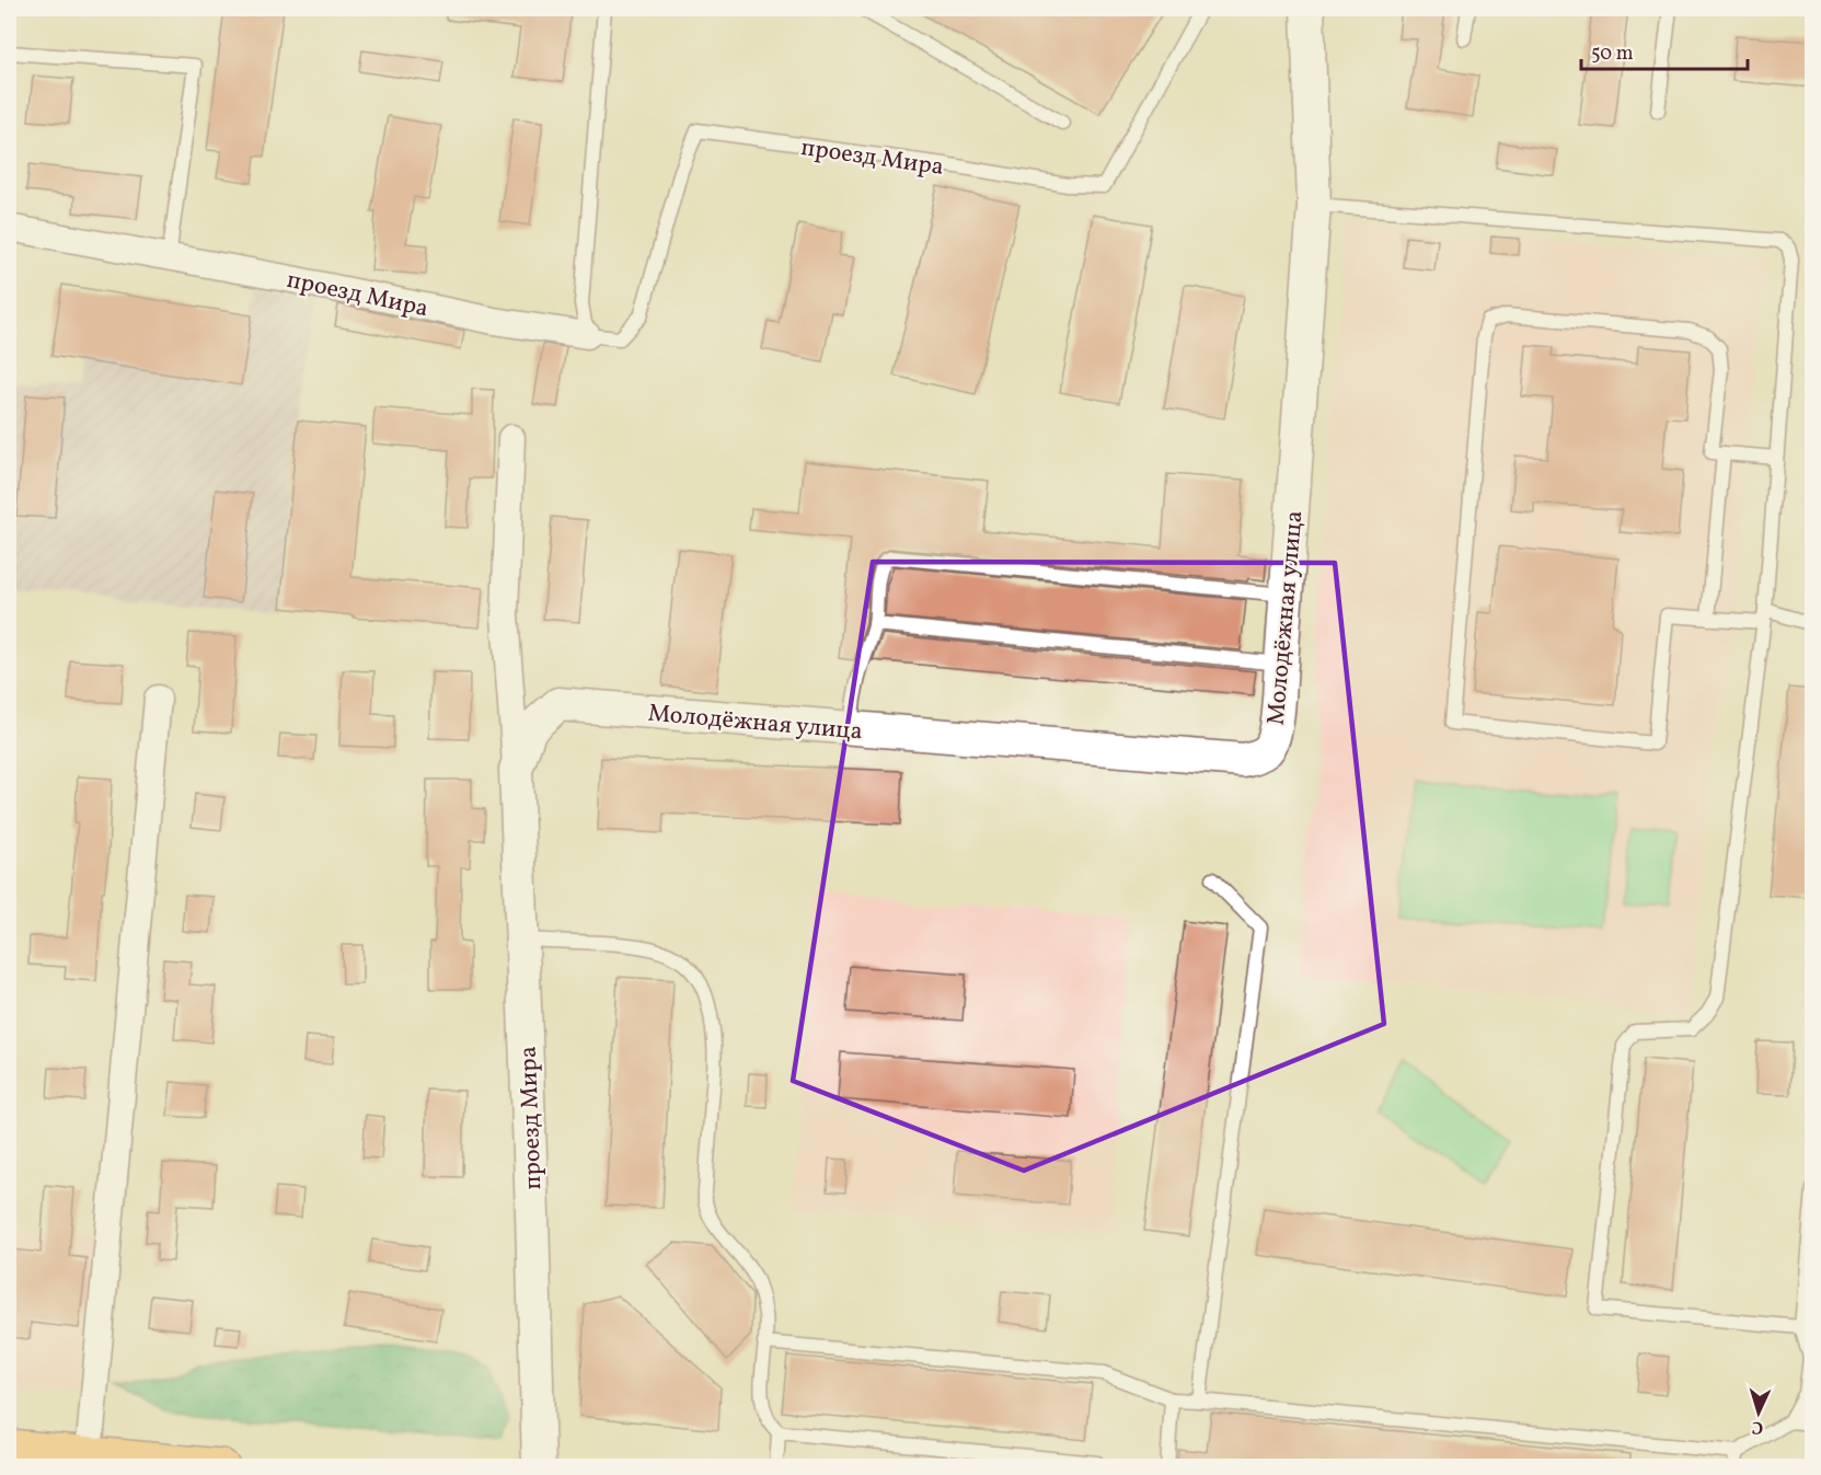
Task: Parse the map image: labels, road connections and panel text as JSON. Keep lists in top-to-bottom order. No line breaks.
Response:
{"streets":{"street":["проезд Мира","Молодёжная улица"]},"crossings":[["проезд Мира","Молодёжная улица"]],"scale_bar":"50 m","north":"bottom"}
